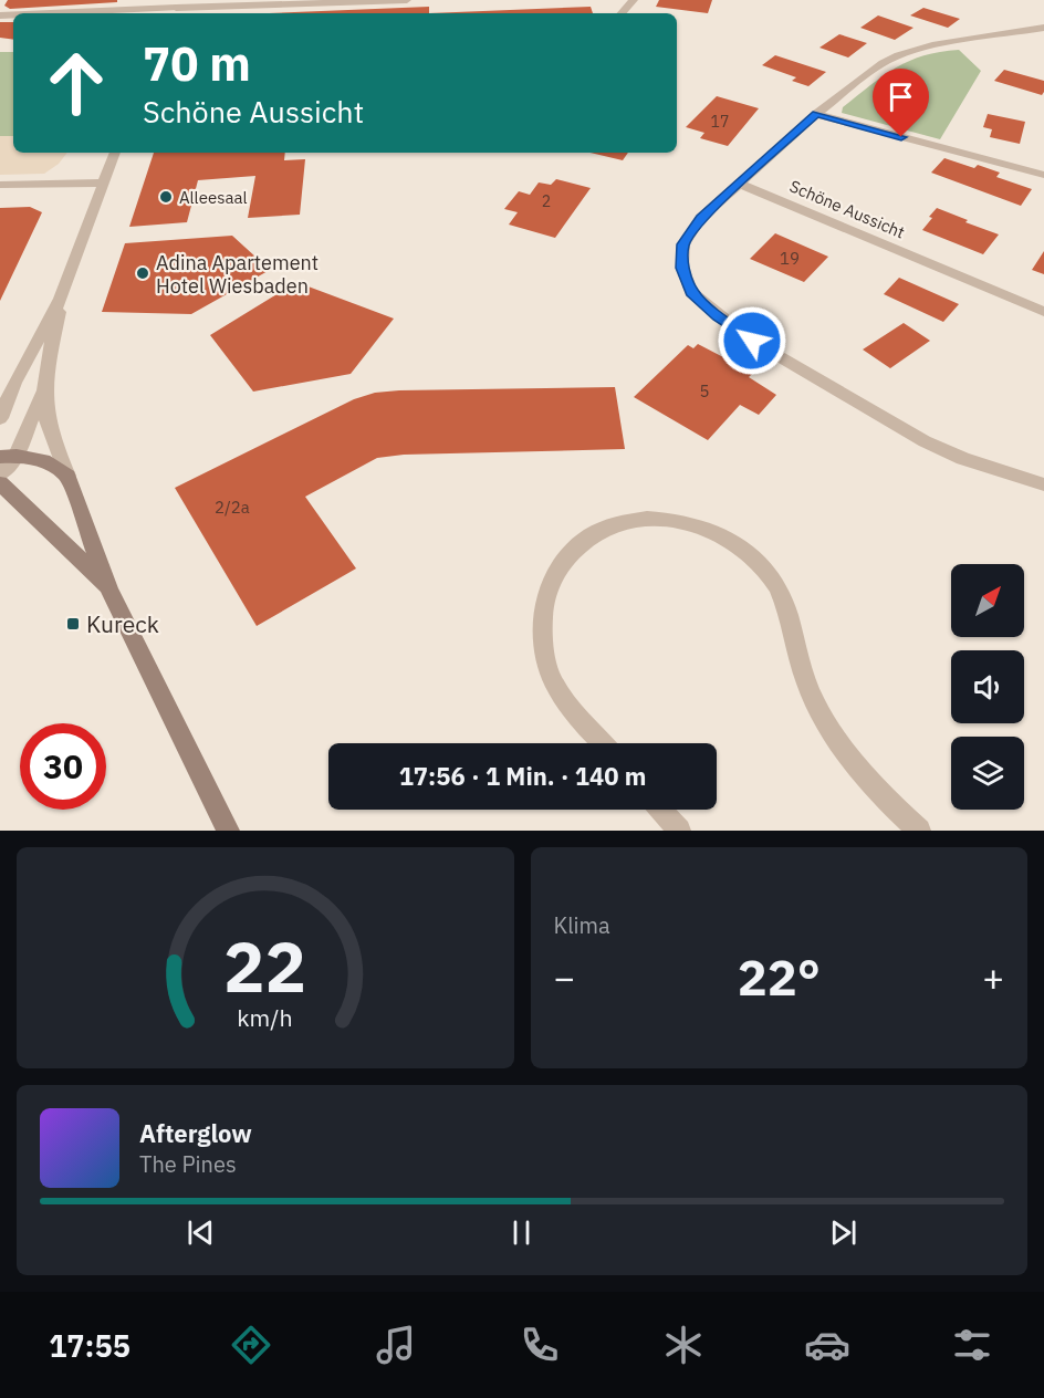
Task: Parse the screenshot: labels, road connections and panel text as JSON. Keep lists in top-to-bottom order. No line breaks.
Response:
{"streets":{"street":["Schöne Aussicht"]},"places":{"other":["Alleesaal","Adina Apartement Hotel Wiesbaden"],"transit":["Kureck"]},"house_numbers":["17","2","19","5","2/2a"],"north":"top right","page":{"turn":["70 m","Schöne Aussicht"],"limit":"30","trip":"17:56 · 1 Min. · 140 m","tile":"Klima","heat":["−","22°","+"],"song":["Afterglow","The Pines"],"tabs":"17:55","gauge":["22","km/h"]}}
